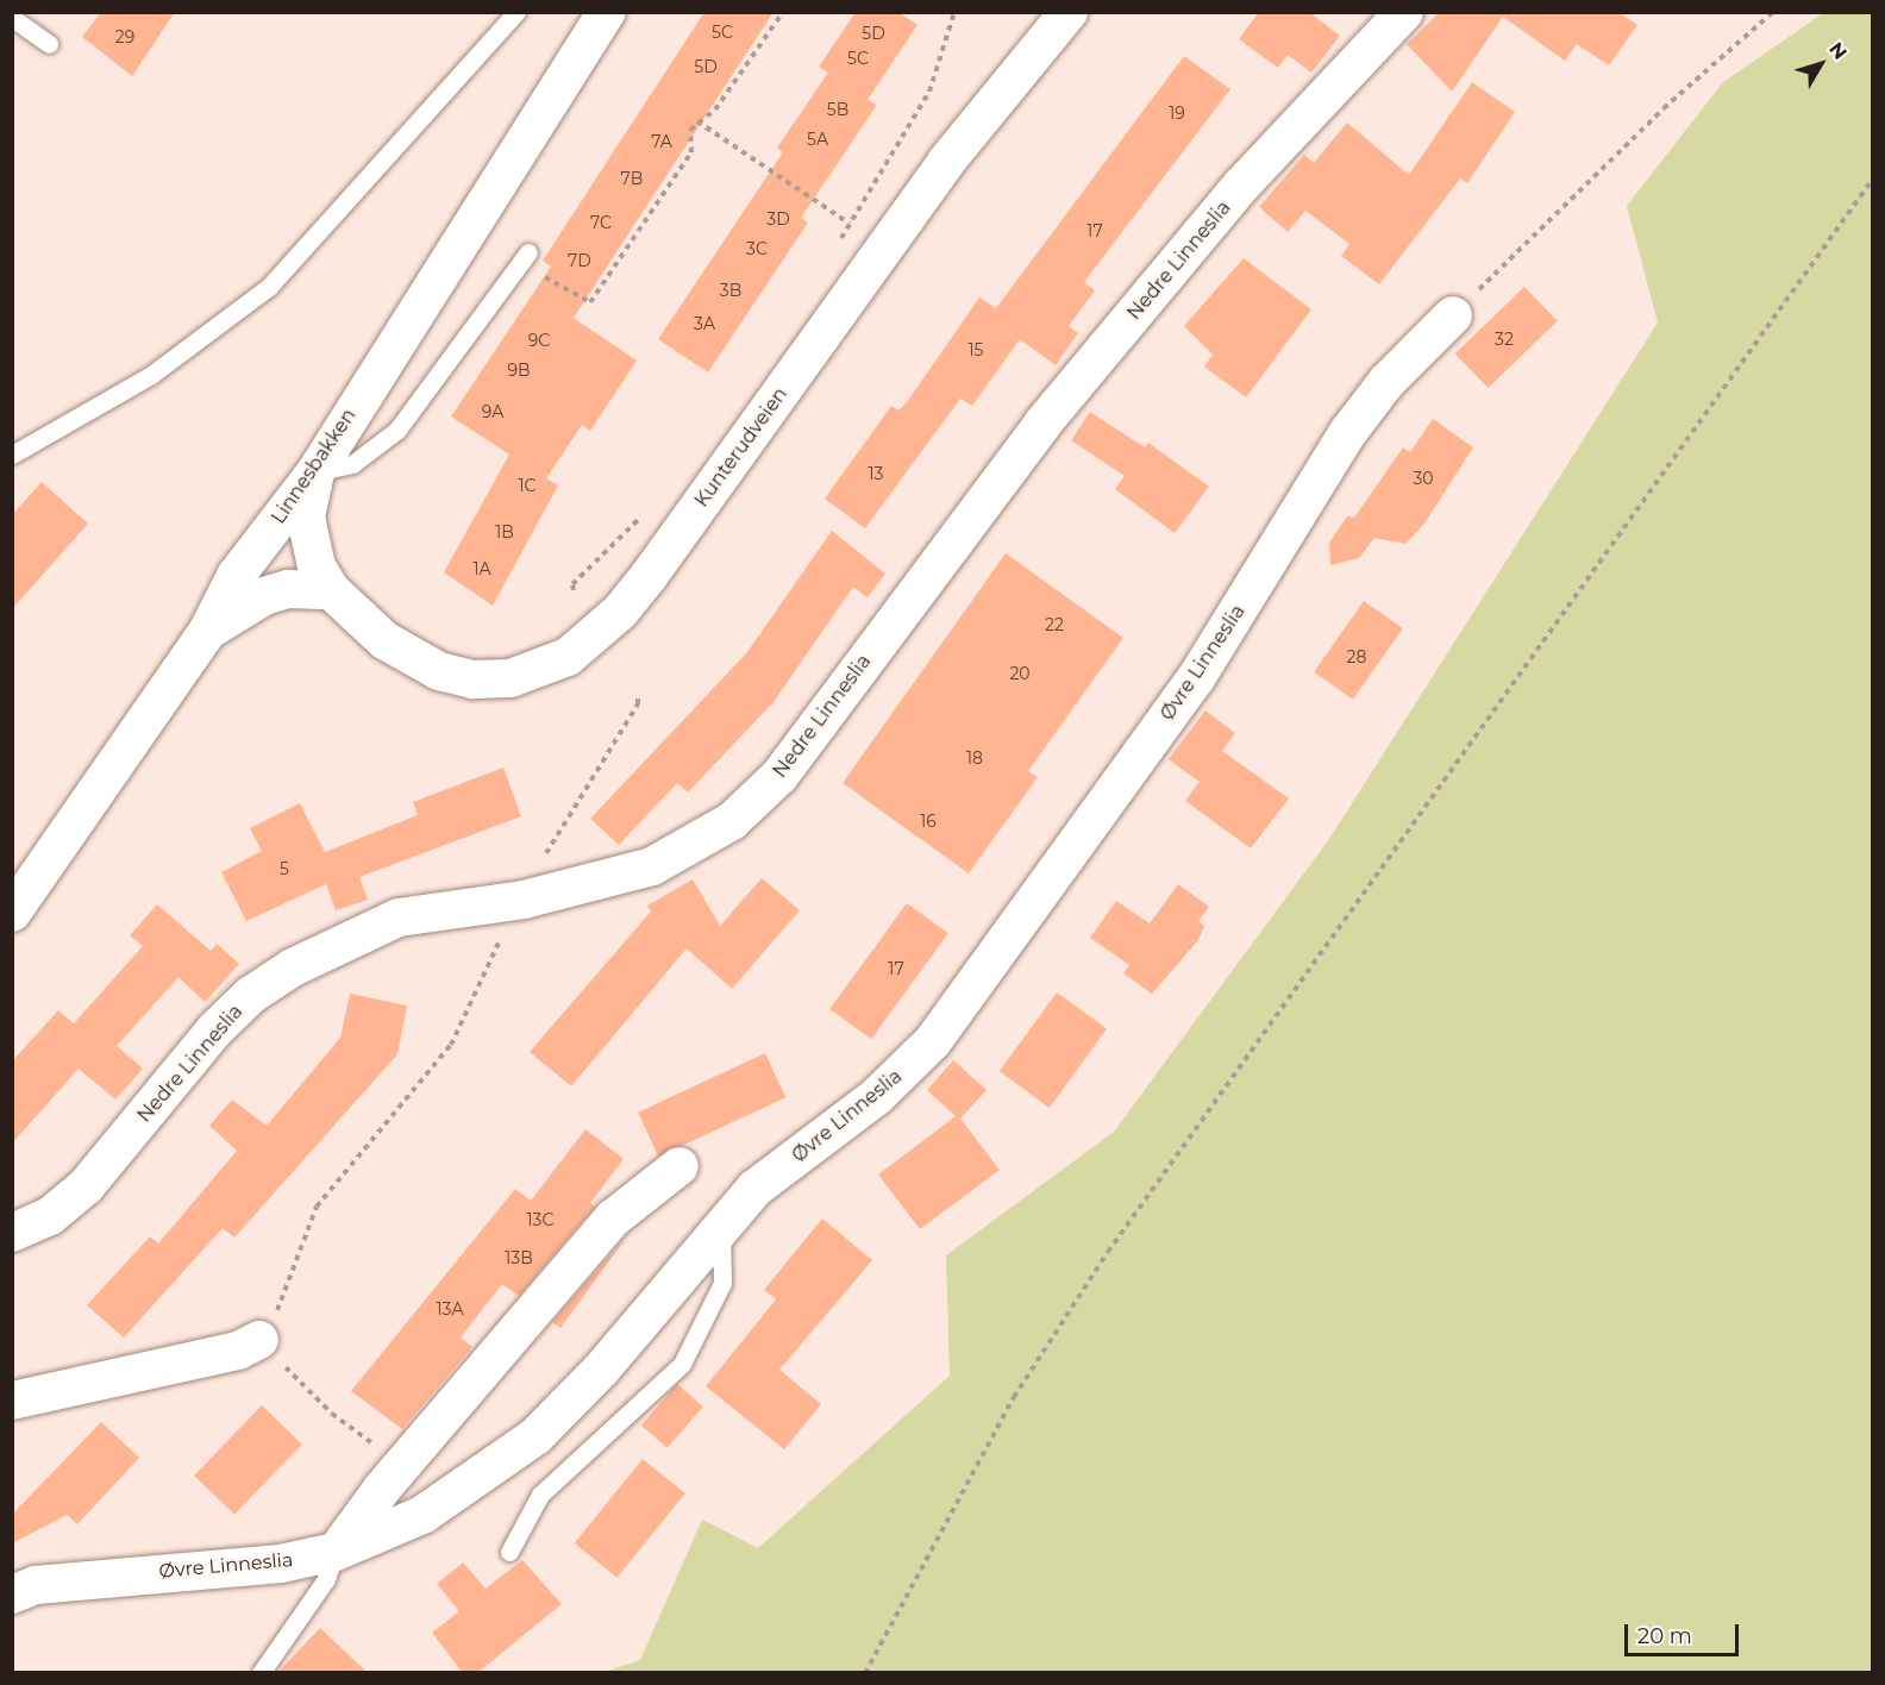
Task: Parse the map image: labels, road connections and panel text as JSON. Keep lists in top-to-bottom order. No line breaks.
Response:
{"streets":{"street":["Nedre Linneslia","Kunterudveien","Linnesbakken","Øvre Linneslia"]},"crossings":[["Kunterudveien","Linnesbakken"]],"house_numbers":["5C","5D","29","5C","5D","5B","19","5A","7A","7B","3D","7C","17","3C","7D","3B","3A","32","9C","15","9B","9A","13","30","1C","1B","1A","22","28","20","18","16","5","17","13C","13B","13A"],"scale_bar":"20 m","north":"top right"}
